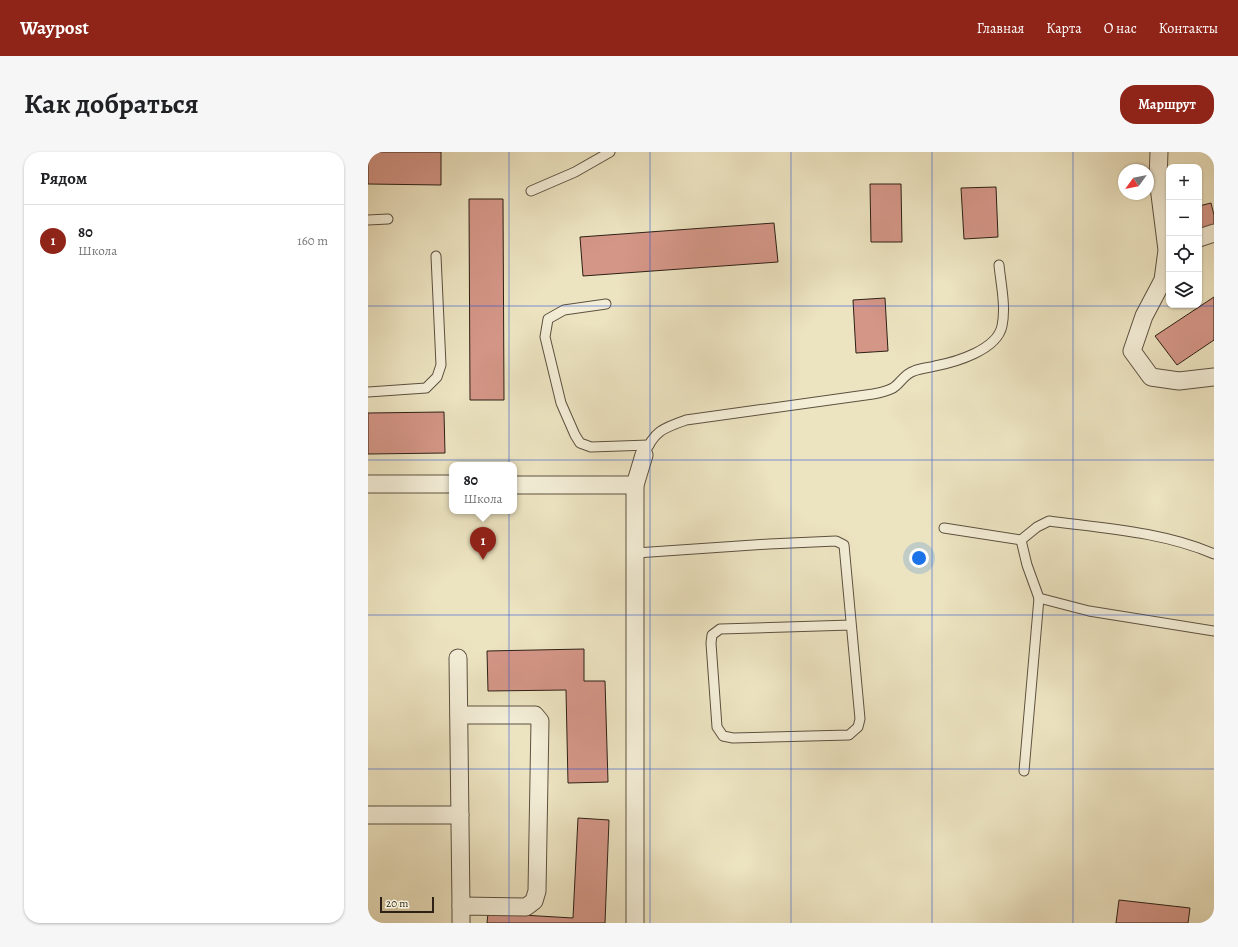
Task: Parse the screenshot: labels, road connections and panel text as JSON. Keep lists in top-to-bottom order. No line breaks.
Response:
{"scale_bar":"20 m","north":"bottom left","page":{"header":"Waypost","nav":["Главная","Карта","О нас","Контакты"],"title":"Как добраться","buttons":"Маршрут","heading":"Рядом","map_buttons":["+","−"],"list":[{"mark":"1","name":"80","note":"Школа","value":"160 m"}],"popup":["80","Школа"],"pins":"1","scale":"20 m"}}
